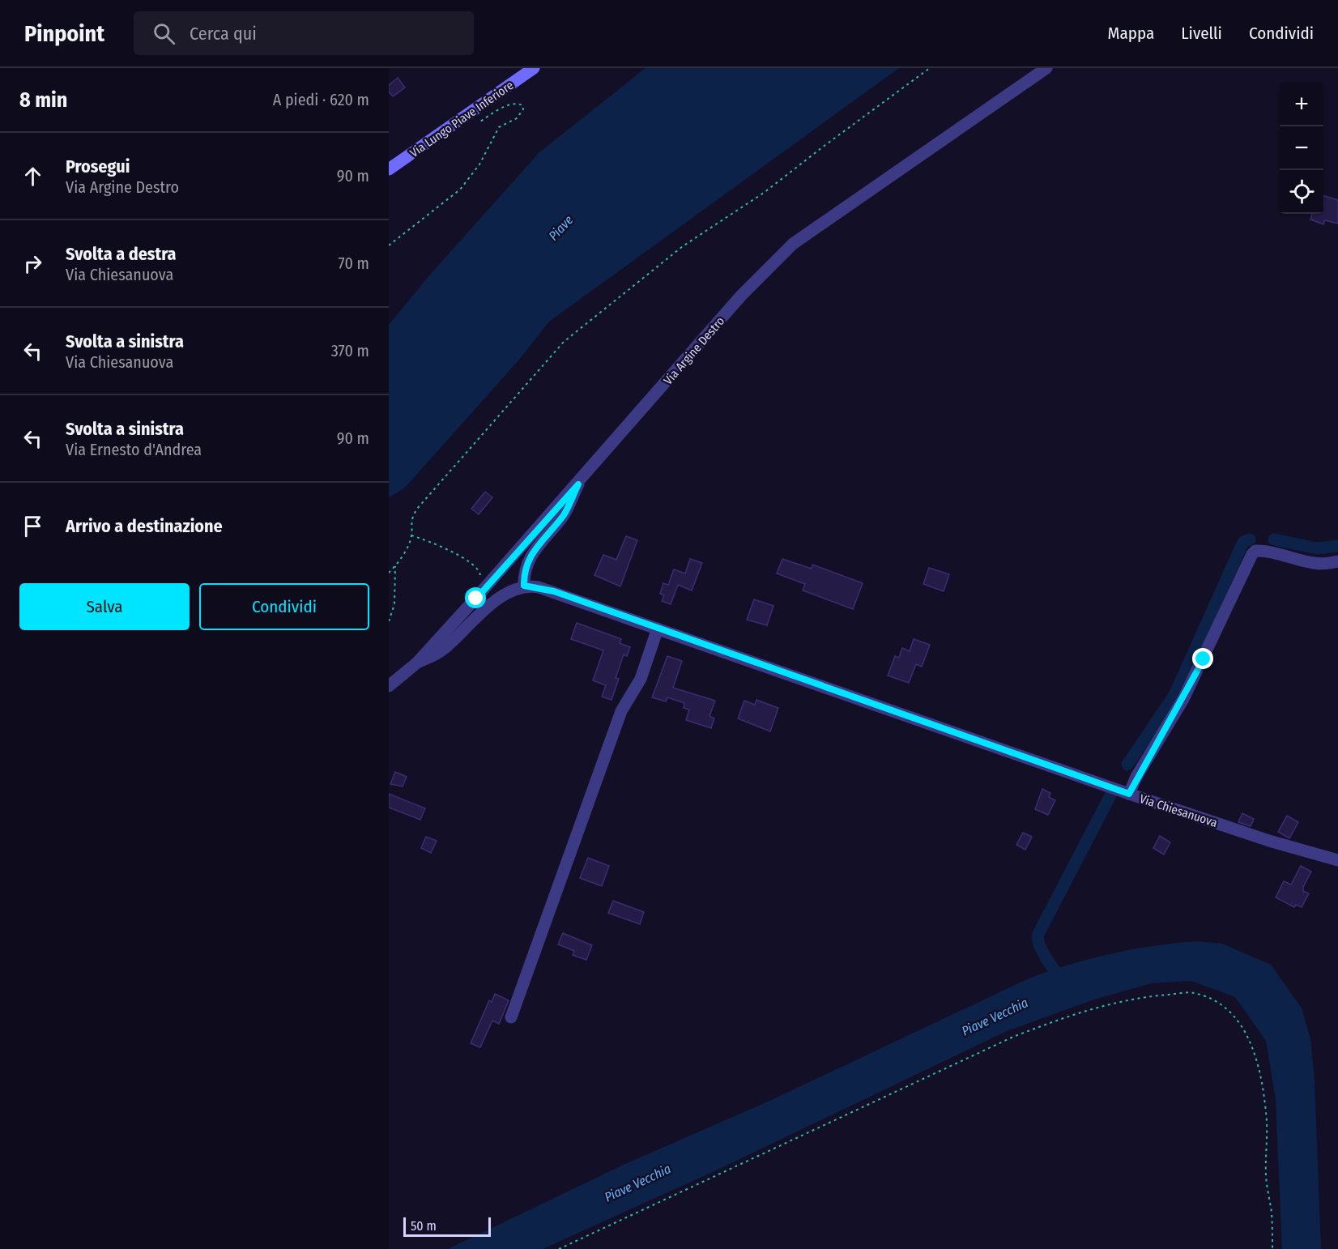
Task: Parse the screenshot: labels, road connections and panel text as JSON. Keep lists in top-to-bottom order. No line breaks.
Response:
{"streets":{"main road":["Via Lungo Piave Inferiore"],"street":["Via Argine Destro","Via Chiesanuova"]},"water":["Piave","Piave Vecchia"],"scale_bar":"50 m","page":{"header":"Pinpoint","search":"Cerca qui","nav":["Mappa","Livelli","Condividi"],"heading":["8 min","A piedi · 620 m"],"map_buttons":["+","−"],"list":[["Prosegui","Via Argine Destro","90 m"],["Svolta a destra","Via Chiesanuova","70 m"],["Svolta a sinistra","Via Chiesanuova","370 m"],["Svolta a sinistra","Via Ernesto d'Andrea","90 m"],"Arrivo a destinazione"],"buttons":["Salva","Condividi"],"scale":"50 m"}}
